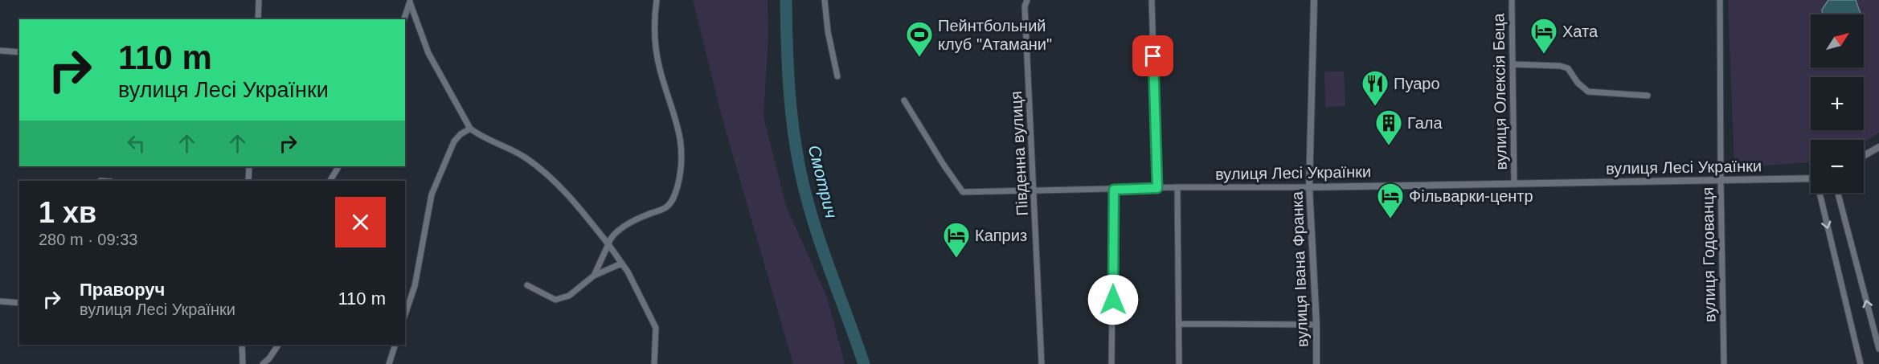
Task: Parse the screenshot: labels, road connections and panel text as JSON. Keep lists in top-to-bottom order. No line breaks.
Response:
{"streets":{"street":["вулиця Олексія Беца","Південна вулиця","вулиця Лесі Українки","вулиця Годованця","вулиця Івана Франка"]},"crossings":[["вулиця Олексія Беца","вулиця Лесі Українки"],["Південна вулиця","вулиця Лесі Українки"],["вулиця Лесі Українки","вулиця Годованця"],["вулиця Лесі Українки","вулиця Івана Франка"]],"water":["Смотрич"],"places":{"hotel":["Хата","Фільварки-центр","Каприз"],"sports":["Пейнтбольний клуб \"Атамани\""],"restaurant":["Пуаро"],"building":["Гала"]},"north":"top right","page":{"map_buttons":["+","−"],"turn":["110 m","вулиця Лесі Українки"],"heading":["1 хв","280 m · 09:33"],"list":[{"name":"Праворуч","note":"вулиця Лесі Українки","value":"110 m"}]}}
